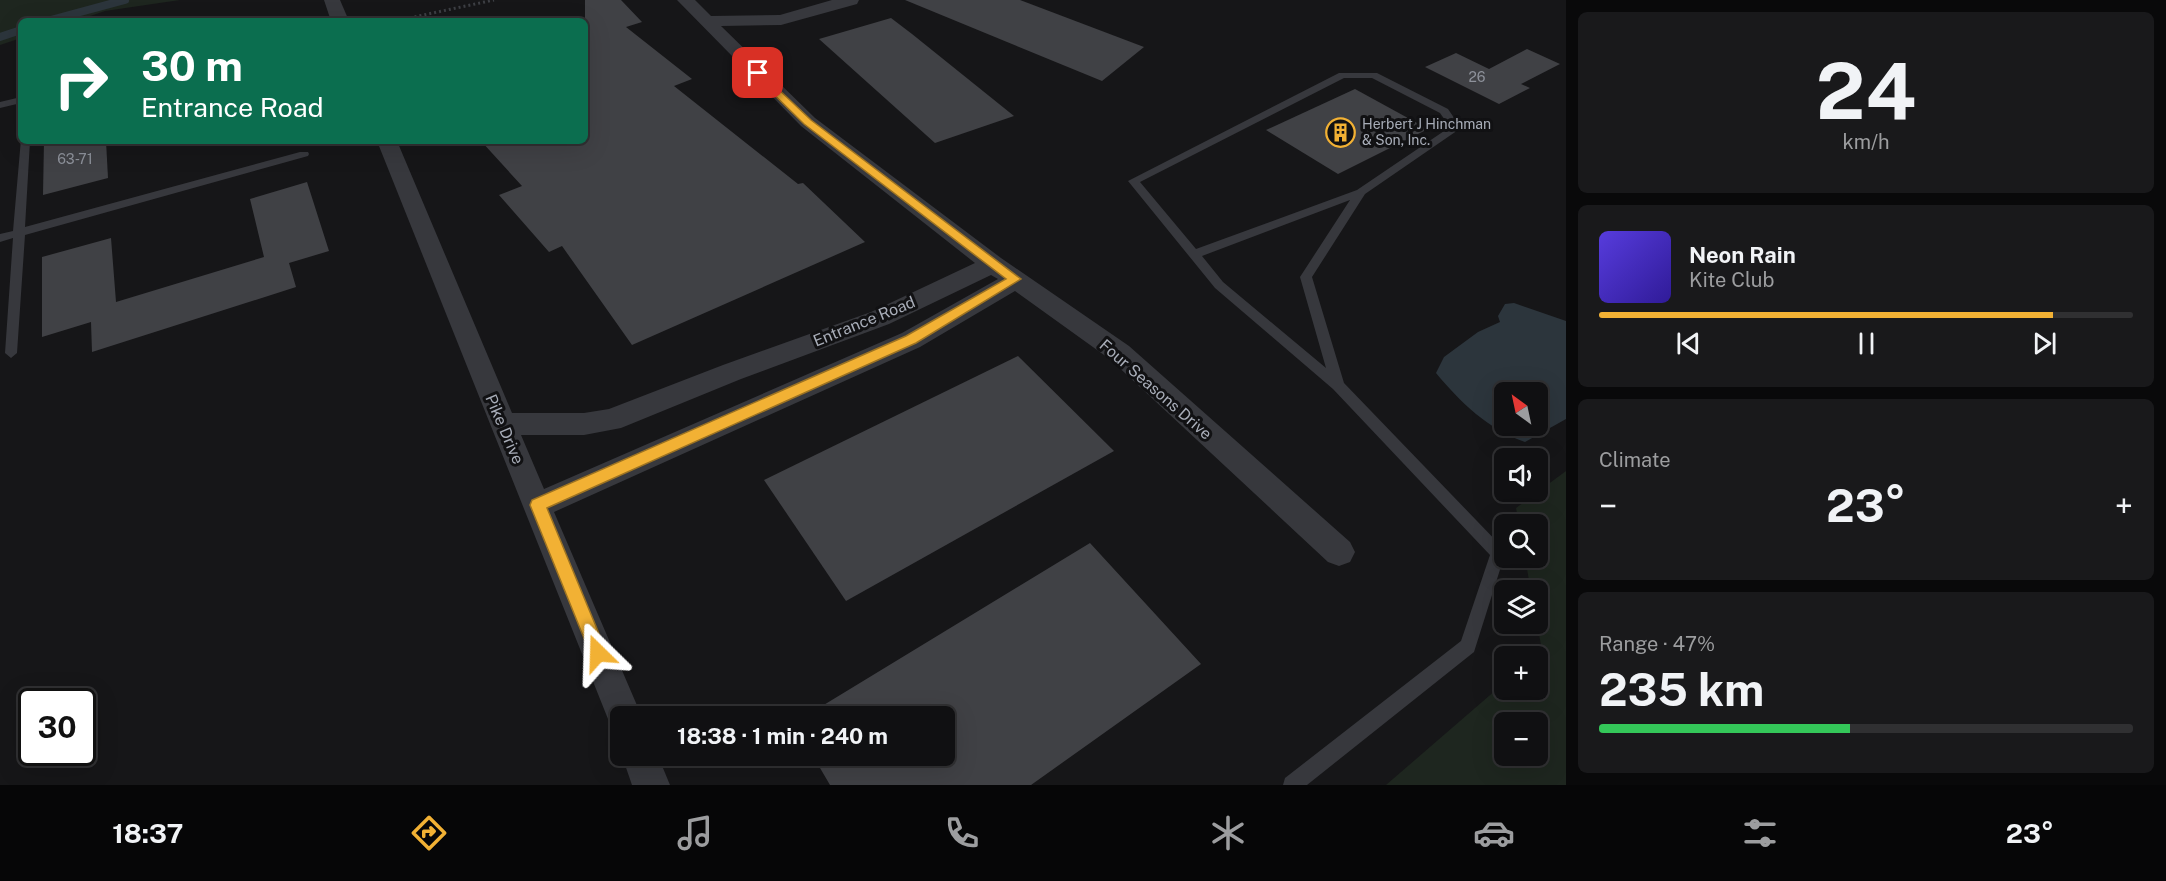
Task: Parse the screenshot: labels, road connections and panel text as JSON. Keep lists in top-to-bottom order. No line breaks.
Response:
{"streets":{"street":["Entrance Road","Four Seasons Drive","Pike Drive"]},"crossings":[["Entrance Road","Four Seasons Drive"],["Entrance Road","Pike Drive"]],"places":{"building":["Herbert J Hinchman & Son, Inc."]},"house_numbers":["26","63-71"],"north":"top left","page":{"tile":[["24","km/h"],"Climate",["Range · 47%","235 km"]],"turn":["30 m","Entrance Road"],"song":["Neon Rain","Kite Club"],"map_buttons":["+","−"],"heat":["−","23°","+"],"limit":"30","trip":"18:38 · 1 min · 240 m","tabs":["18:37","23°"]}}
